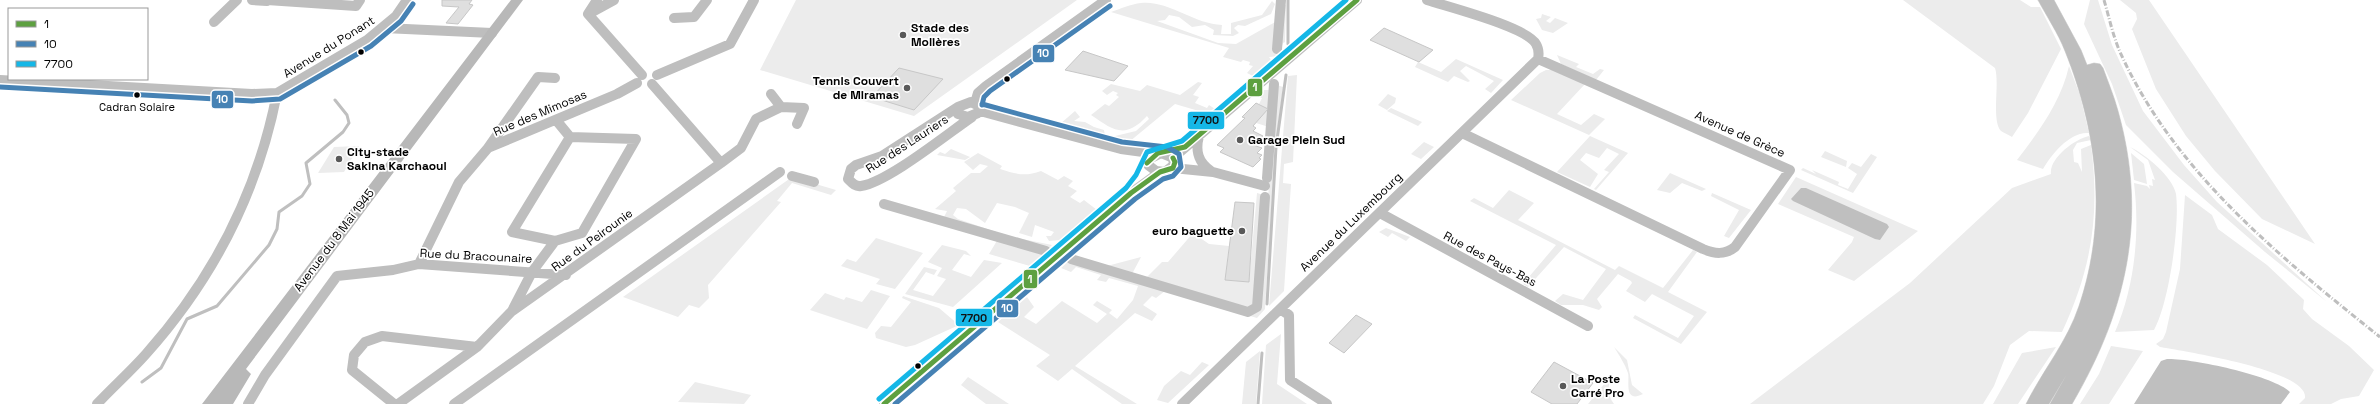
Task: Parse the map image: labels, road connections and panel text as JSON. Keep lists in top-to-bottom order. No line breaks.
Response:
{"streets":{"main road":["Avenue du 8 Mai 1945"],"street":["Avenue du Ponant","Rue des Mimosas","Avenue de Grèce","Rue des Lauriers","Avenue du Luxembourg","Rue du Peirounie","Rue du Bracounaire","Rue des Pays-Bas"]},"crossings":[["Rue des Mimosas","Rue du Bracounaire"],["Avenue de Grèce","Avenue du Luxembourg"],["Avenue du Luxembourg","Rue des Pays-Bas"],["Rue du Peirounie","Rue du Bracounaire"]],"places":["Stade des Molières","Tennis Couvert de Miramas","Cadran Solaire","Garage Plein Sud","City-stade Sakina Karchaoui","euro baguette","La Poste Carré Pro"],"lines":["transit line 1","transit line 7700","transit line 10"],"legend":["1","10","7700"]}
